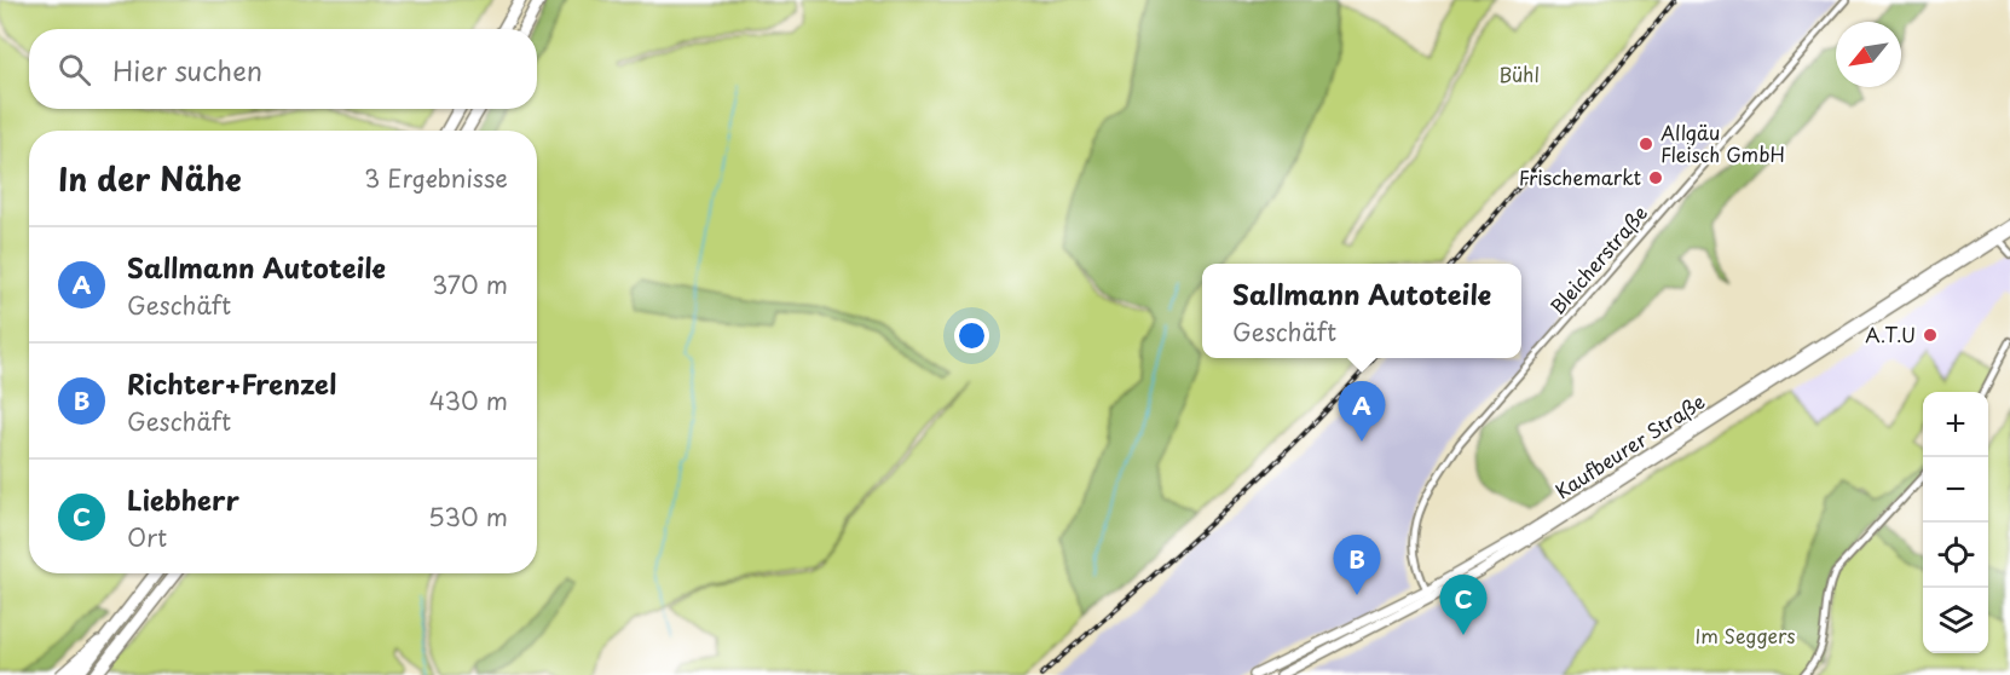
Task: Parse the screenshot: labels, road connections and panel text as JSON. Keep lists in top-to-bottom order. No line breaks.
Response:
{"streets":{"main road":["Kaufbeurer Straße"],"street":["Bleicherstraße"]},"crossings":[["Bleicherstraße","Kaufbeurer Straße"]],"parks":["Bühl","Im Seggers"],"places":["Allgäu Fleisch GmbH","Frischemarkt","A.T.U"],"north":"bottom left","page":{"search":"Hier suchen","heading":["In der Nähe","3 Ergebnisse"],"list":[{"mark":"A","name":"Sallmann Autoteile","note":"Geschäft","value":"370 m"},{"mark":"B","name":"Richter+Frenzel","note":"Geschäft","value":"430 m"},{"mark":"C","name":"Liebherr","note":"Ort","value":"530 m"}],"popup":["Sallmann Autoteile","Geschäft"],"pins":["A","B","C"],"map_buttons":["+","−"]}}
